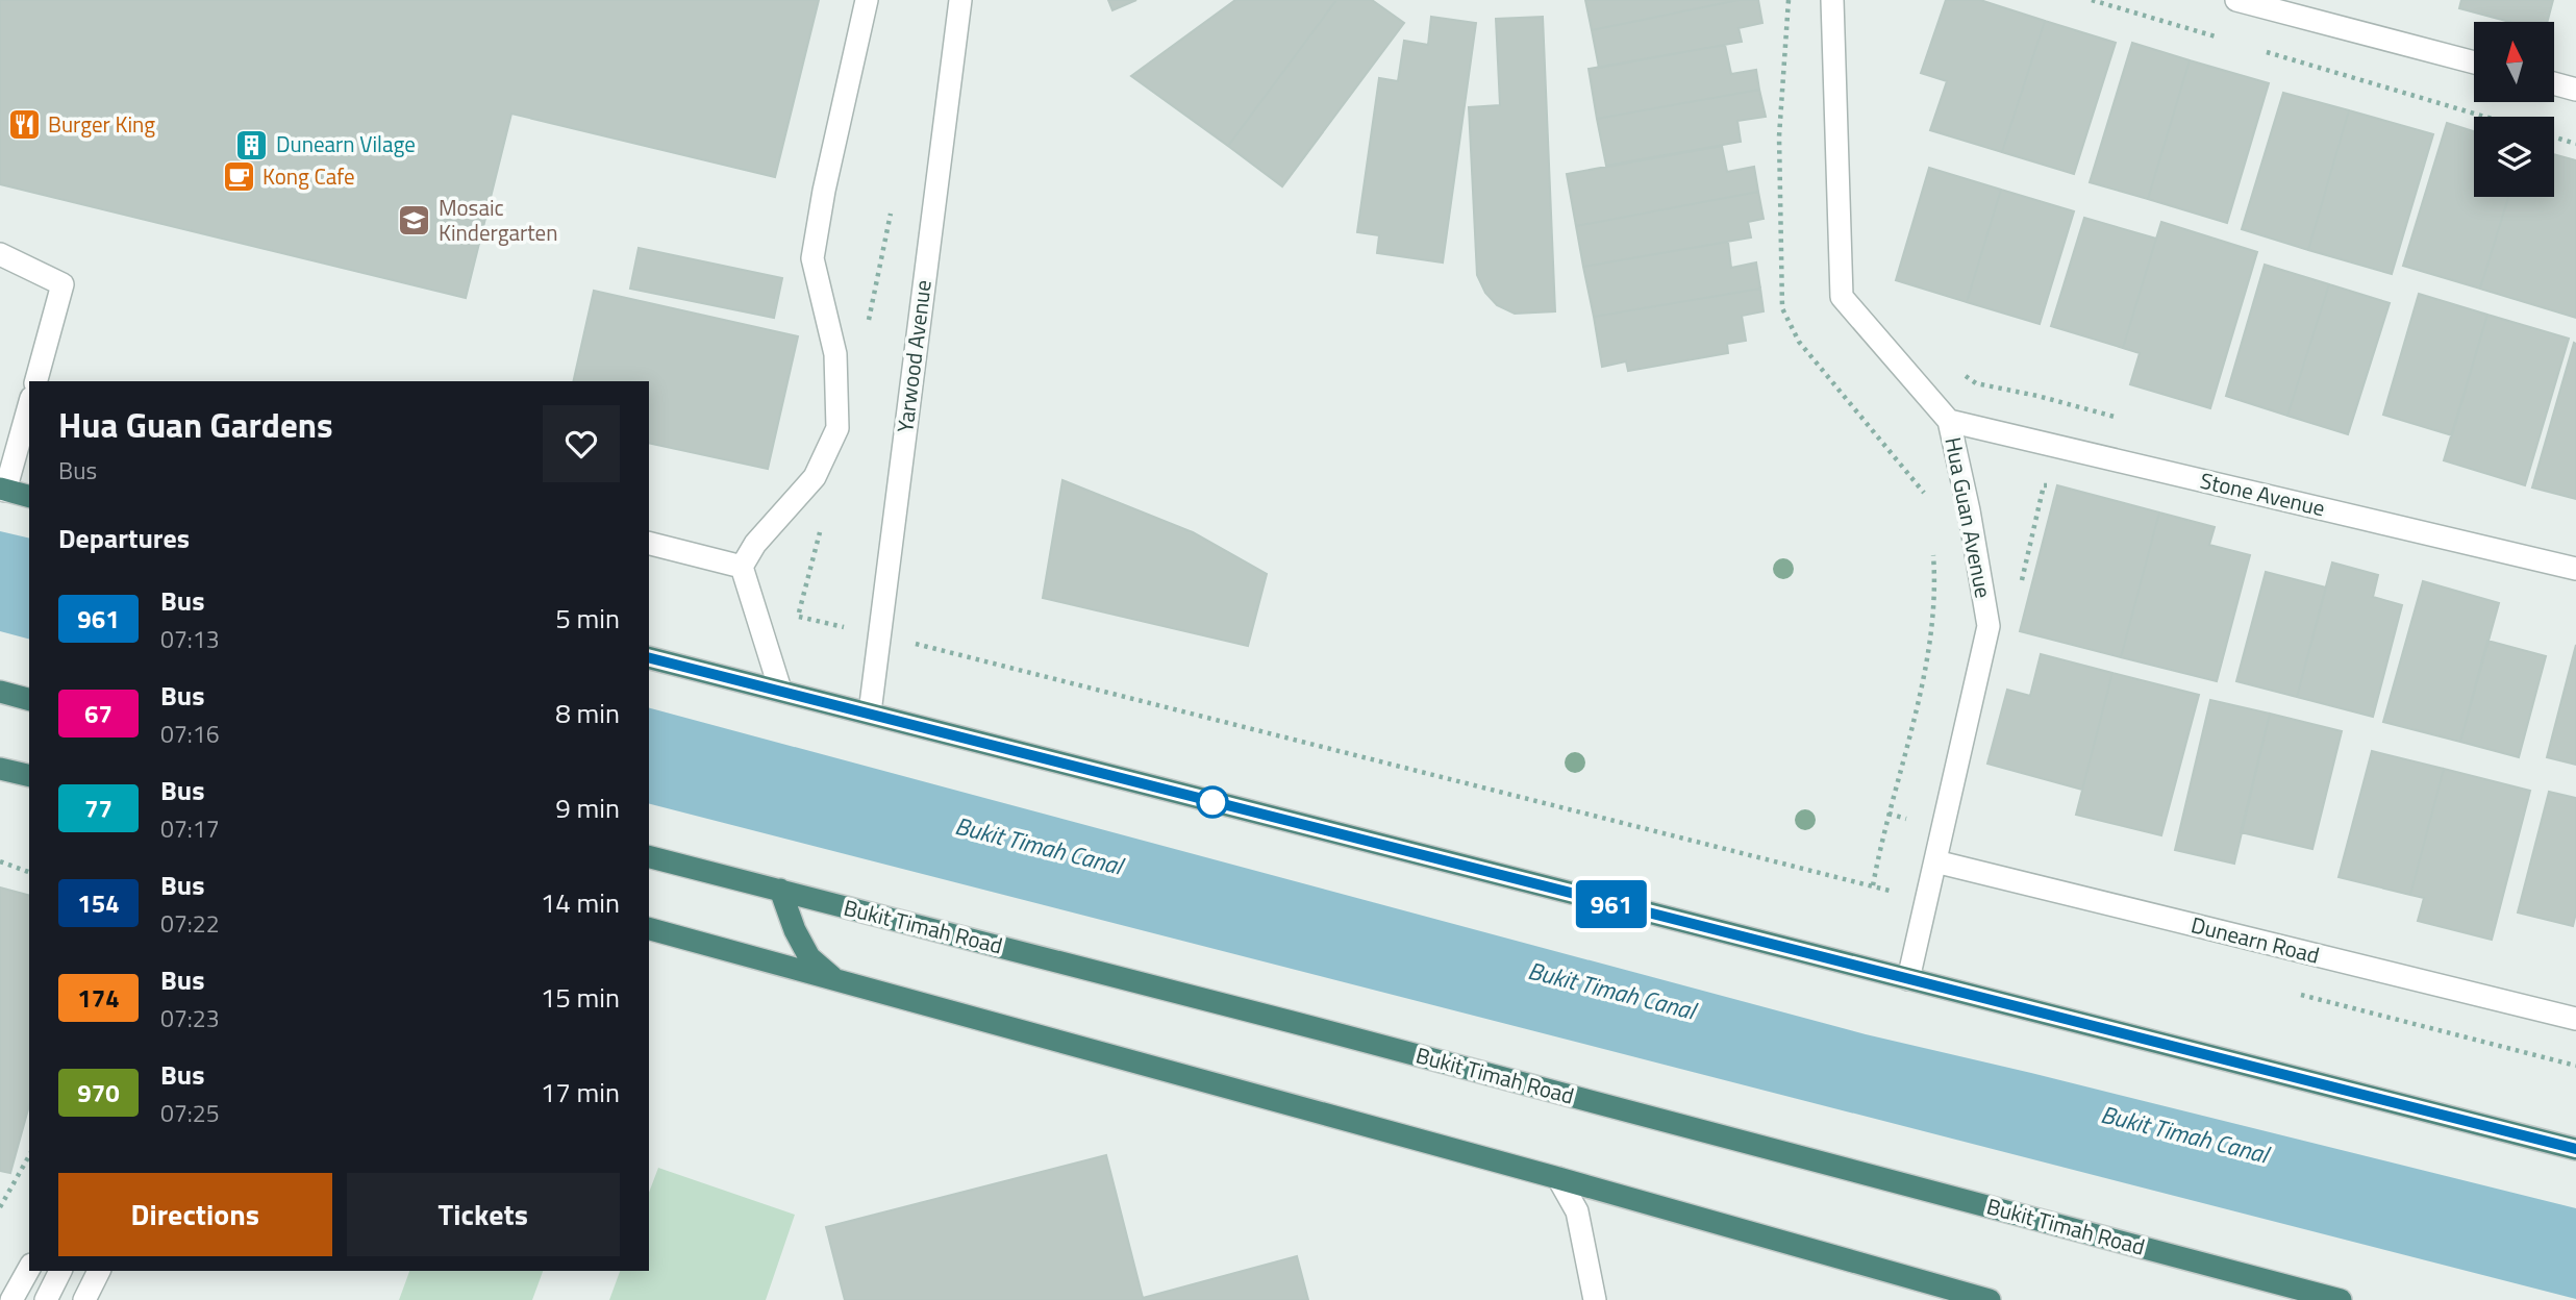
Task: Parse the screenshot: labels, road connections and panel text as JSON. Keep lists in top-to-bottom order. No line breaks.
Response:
{"streets":{"highway":["Bukit Timah Road"],"street":["Yarwood Avenue","Stone Avenue","Hua Guan Avenue","Dunearn Road"]},"crossings":[["Stone Avenue","Hua Guan Avenue"],["Hua Guan Avenue","Dunearn Road"]],"water":["Bukit Timah Canal"],"places":{"restaurant":["Burger King"],"building":["Dunearn Vilage"],"cafe":["Kong Cafe"],"school or university":["Mosaic Kindergarten"]},"lines":["bus line 961"],"north":"top","page":{"on_map":"961","heading":[["Hua Guan Gardens","Bus"],"Departures"],"list":[{"mark":"961","name":"Bus","note":"07:13","value":"5 min"},{"mark":"67","name":"Bus","note":"07:16","value":"8 min"},{"mark":"77","name":"Bus","note":"07:17","value":"9 min"},{"mark":"154","name":"Bus","note":"07:22","value":"14 min"},{"mark":"174","name":"Bus","note":"07:23","value":"15 min"},{"mark":"970","name":"Bus","note":"07:25","value":"17 min"}],"buttons":["Directions","Tickets"]}}
